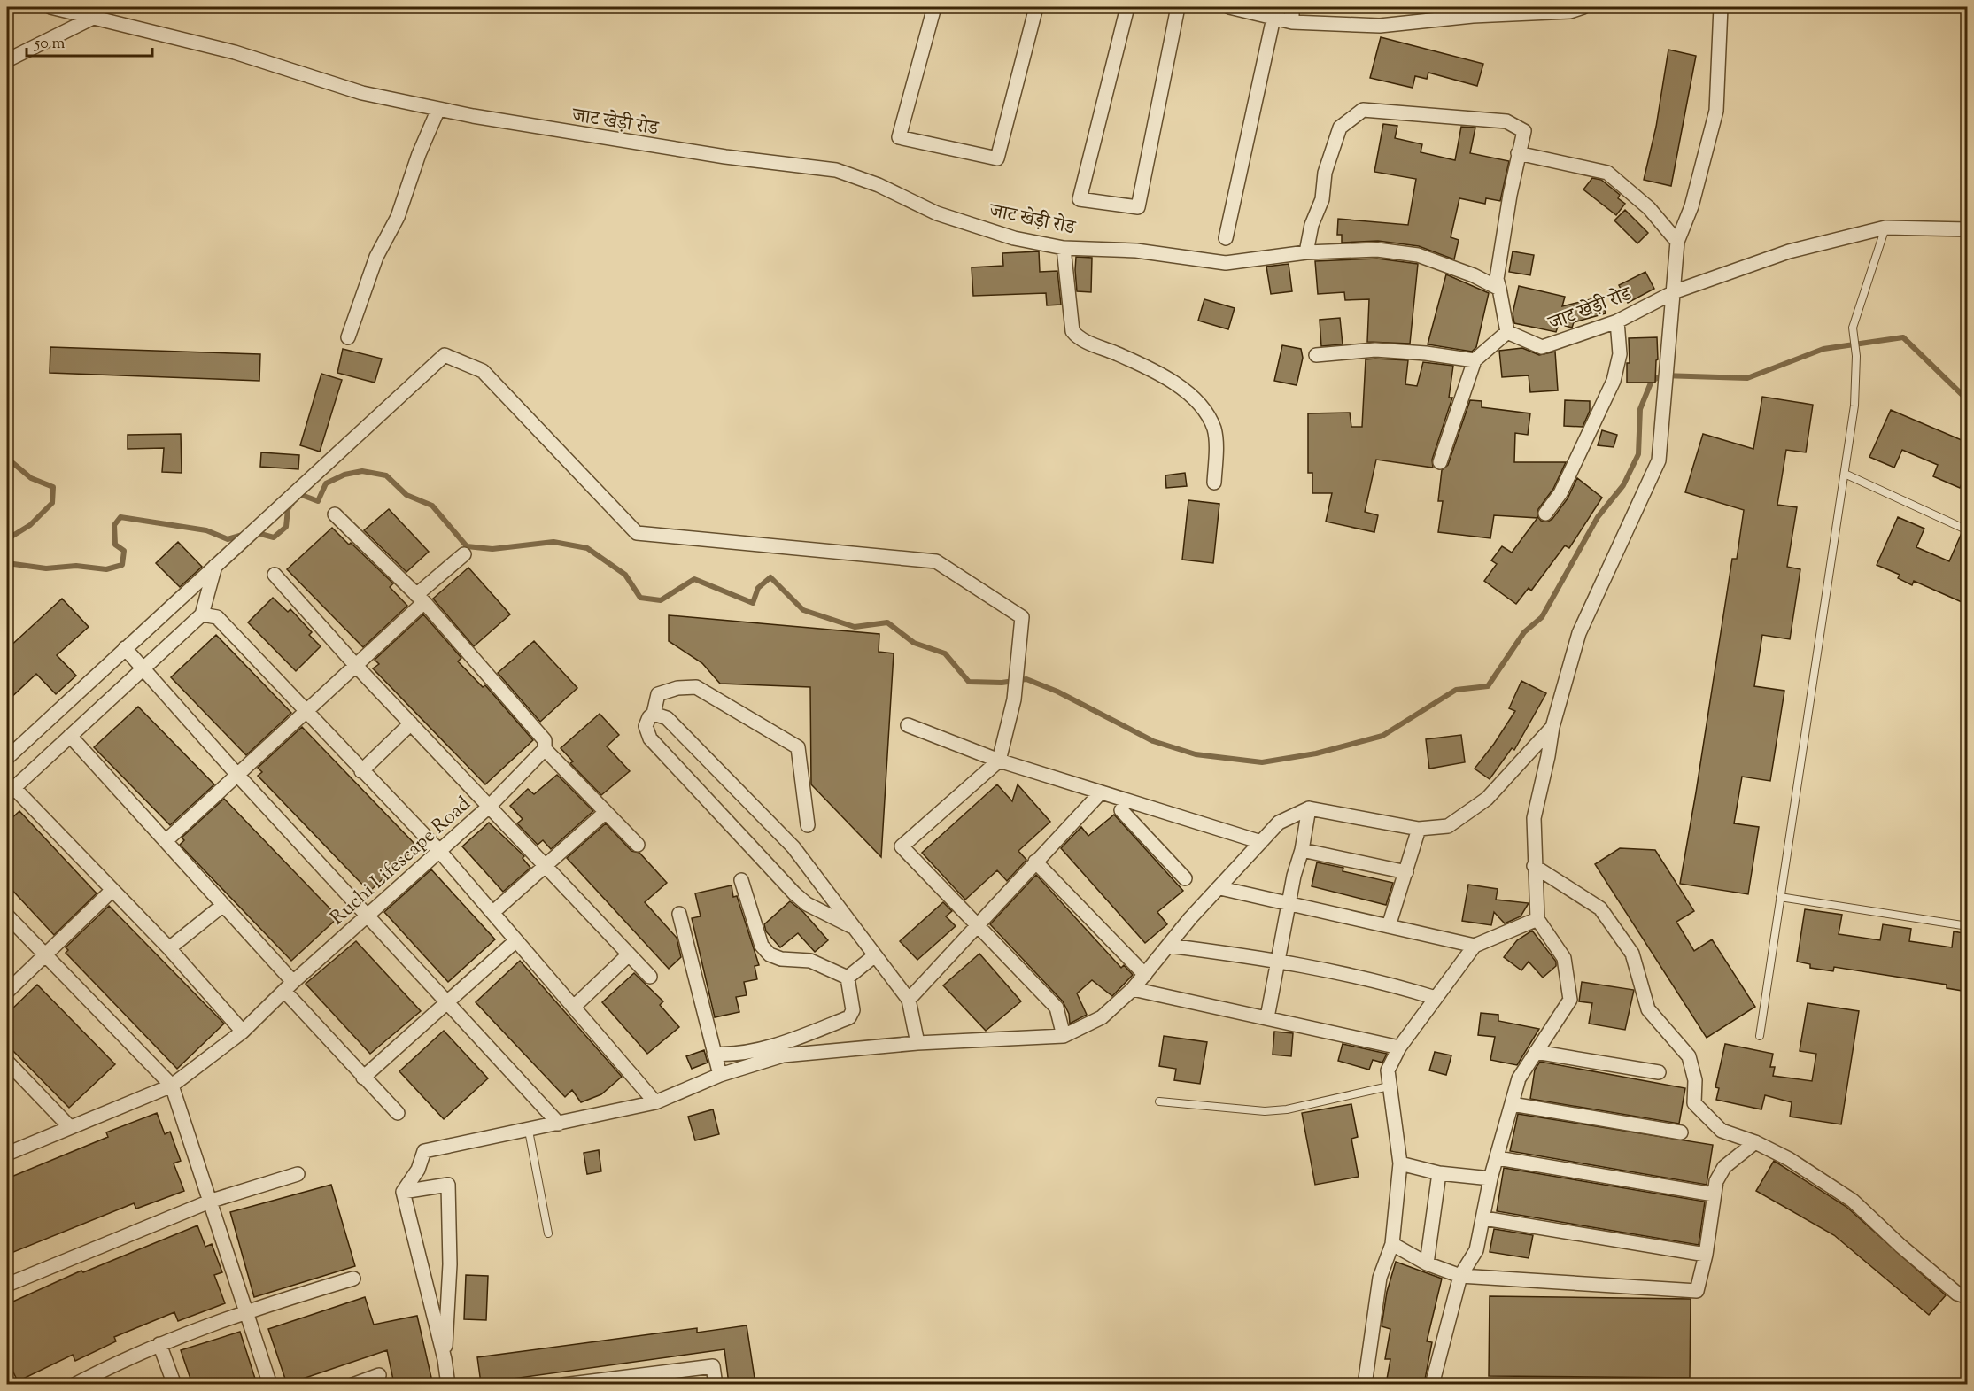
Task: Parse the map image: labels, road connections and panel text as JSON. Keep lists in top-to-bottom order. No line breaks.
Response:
{"streets":{"street":["जाट खेड़ी रोड","Ruchi Lifescape Road"]},"scale_bar":"50 m"}
